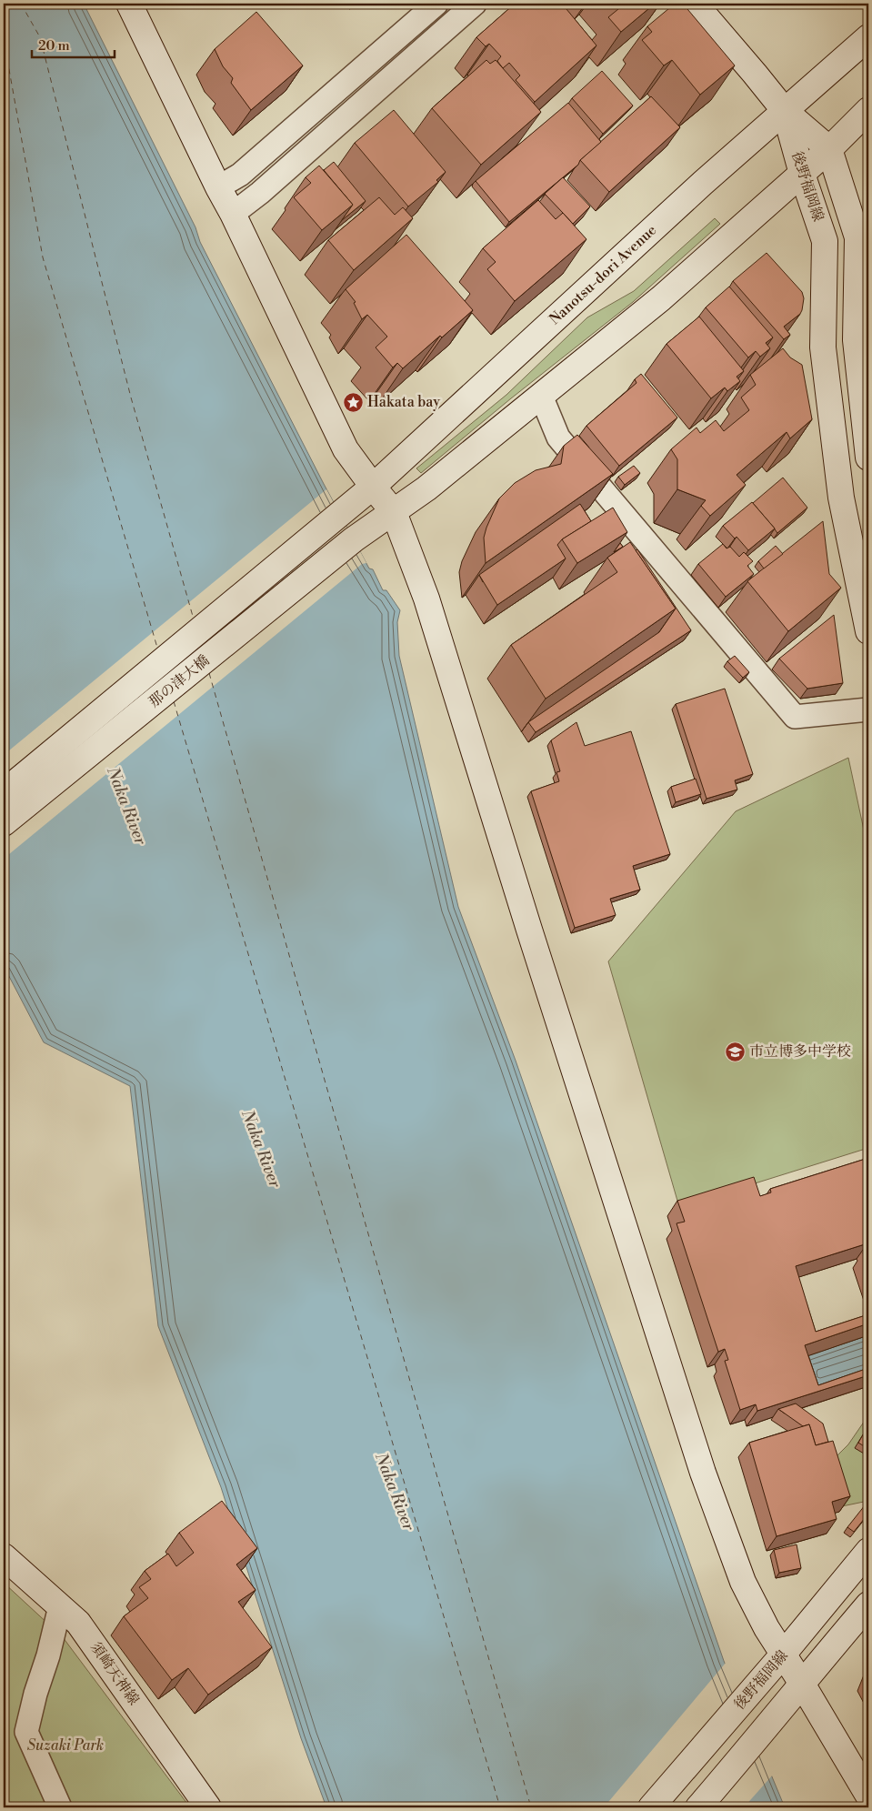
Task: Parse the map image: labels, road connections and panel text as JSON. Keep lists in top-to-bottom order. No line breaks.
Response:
{"streets":{"street":["後野福岡線","Nanotsu-dori Avenue","那の津大橋","須崎天神線"]},"crossings":[["後野福岡線","Nanotsu-dori Avenue"],["Nanotsu-dori Avenue","那の津大橋"]],"water":["Naka River"],"parks":["Suzaki Park"],"places":{"place":["Hakata bay"],"school or university":["市立博多中学校"]},"scale_bar":"20 m"}
